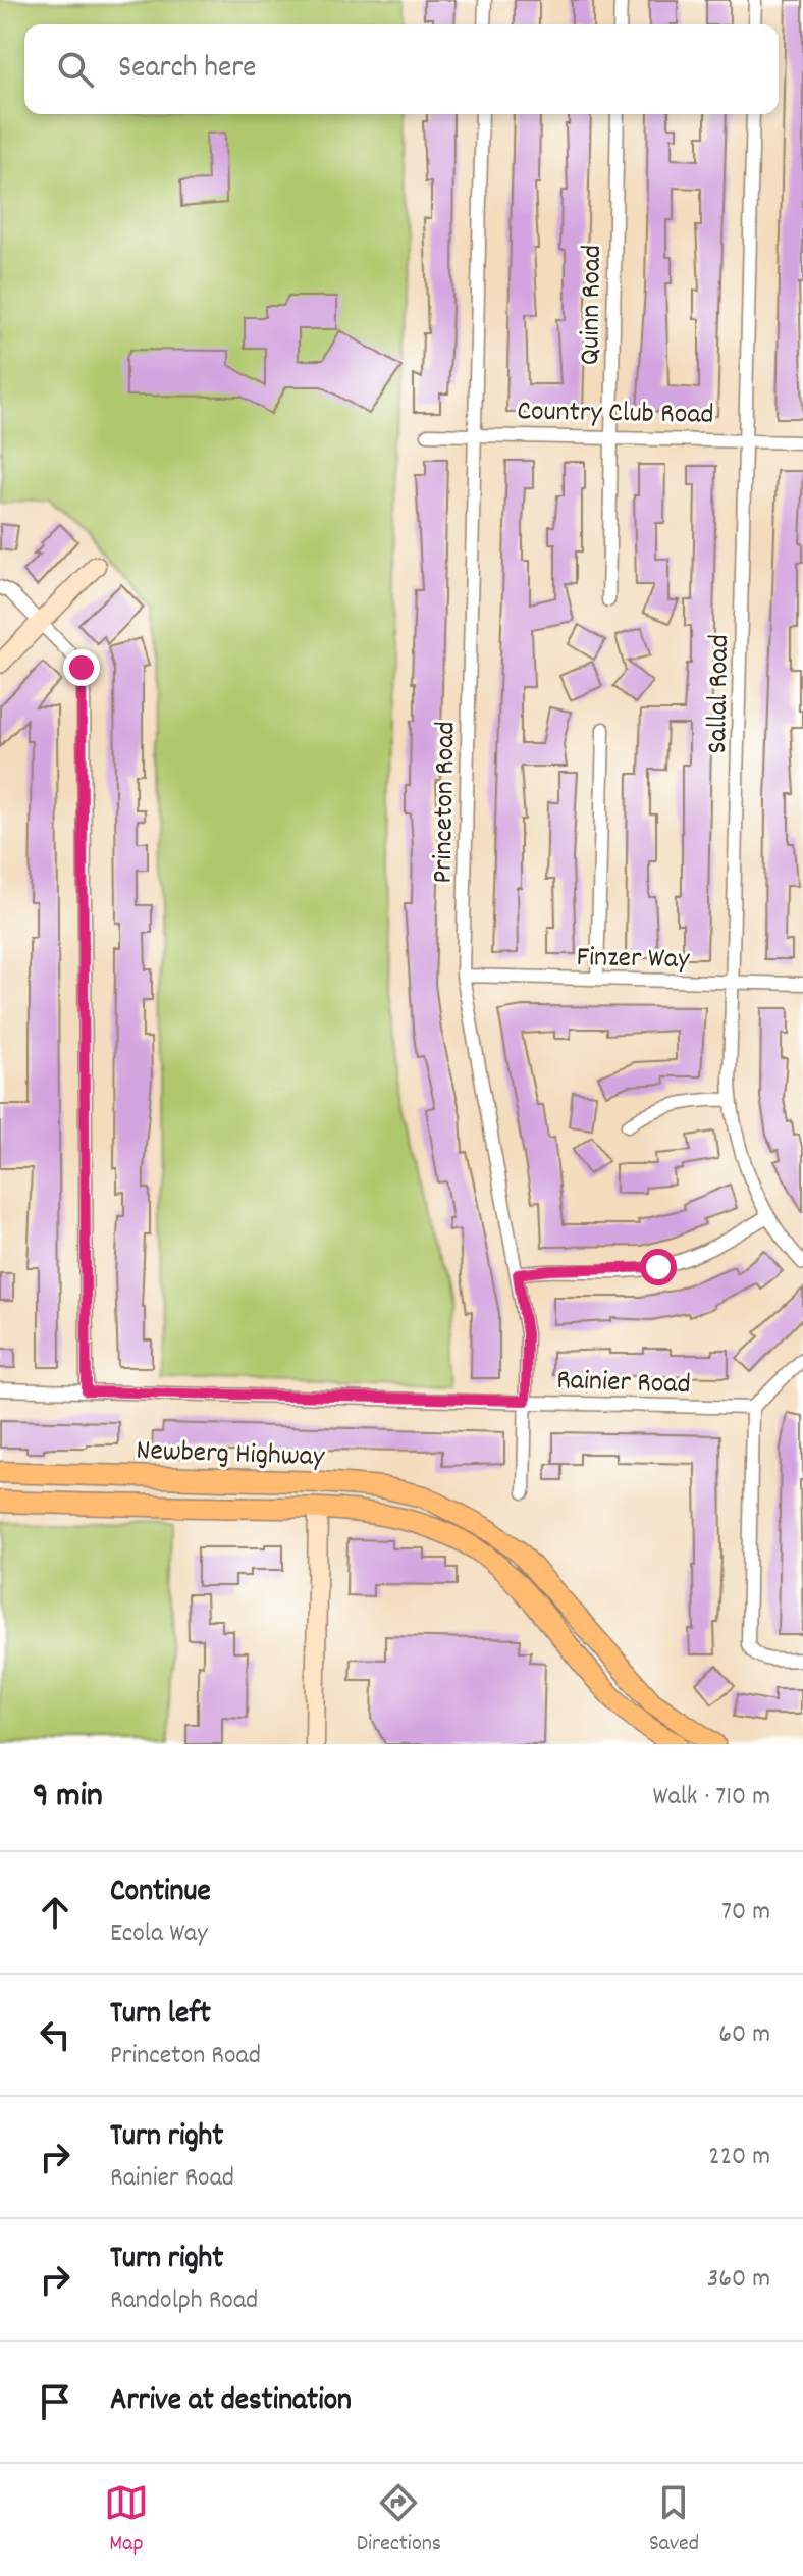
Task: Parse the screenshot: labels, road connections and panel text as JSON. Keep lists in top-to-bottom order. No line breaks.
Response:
{"streets":{"main road":["Newberg Highway"],"street":["Quinn Road","Country Club Road","Sallal Road","Princeton Road","Finzer Way","Rainier Road"]},"crossings":[["Quinn Road","Country Club Road"],["Country Club Road","Sallal Road"],["Country Club Road","Princeton Road"],["Sallal Road","Finzer Way"],["Princeton Road","Finzer Way"],["Princeton Road","Rainier Road"]],"page":{"search":"Search here","heading":["9 min","Walk · 710 m"],"list":[["Continue","Ecola Way","70 m"],["Turn left","Princeton Road","60 m"],["Turn right","Rainier Road","220 m"],["Turn right","Randolph Road","360 m"],"Arrive at destination"],"nav":["Map","Directions","Saved"]}}
